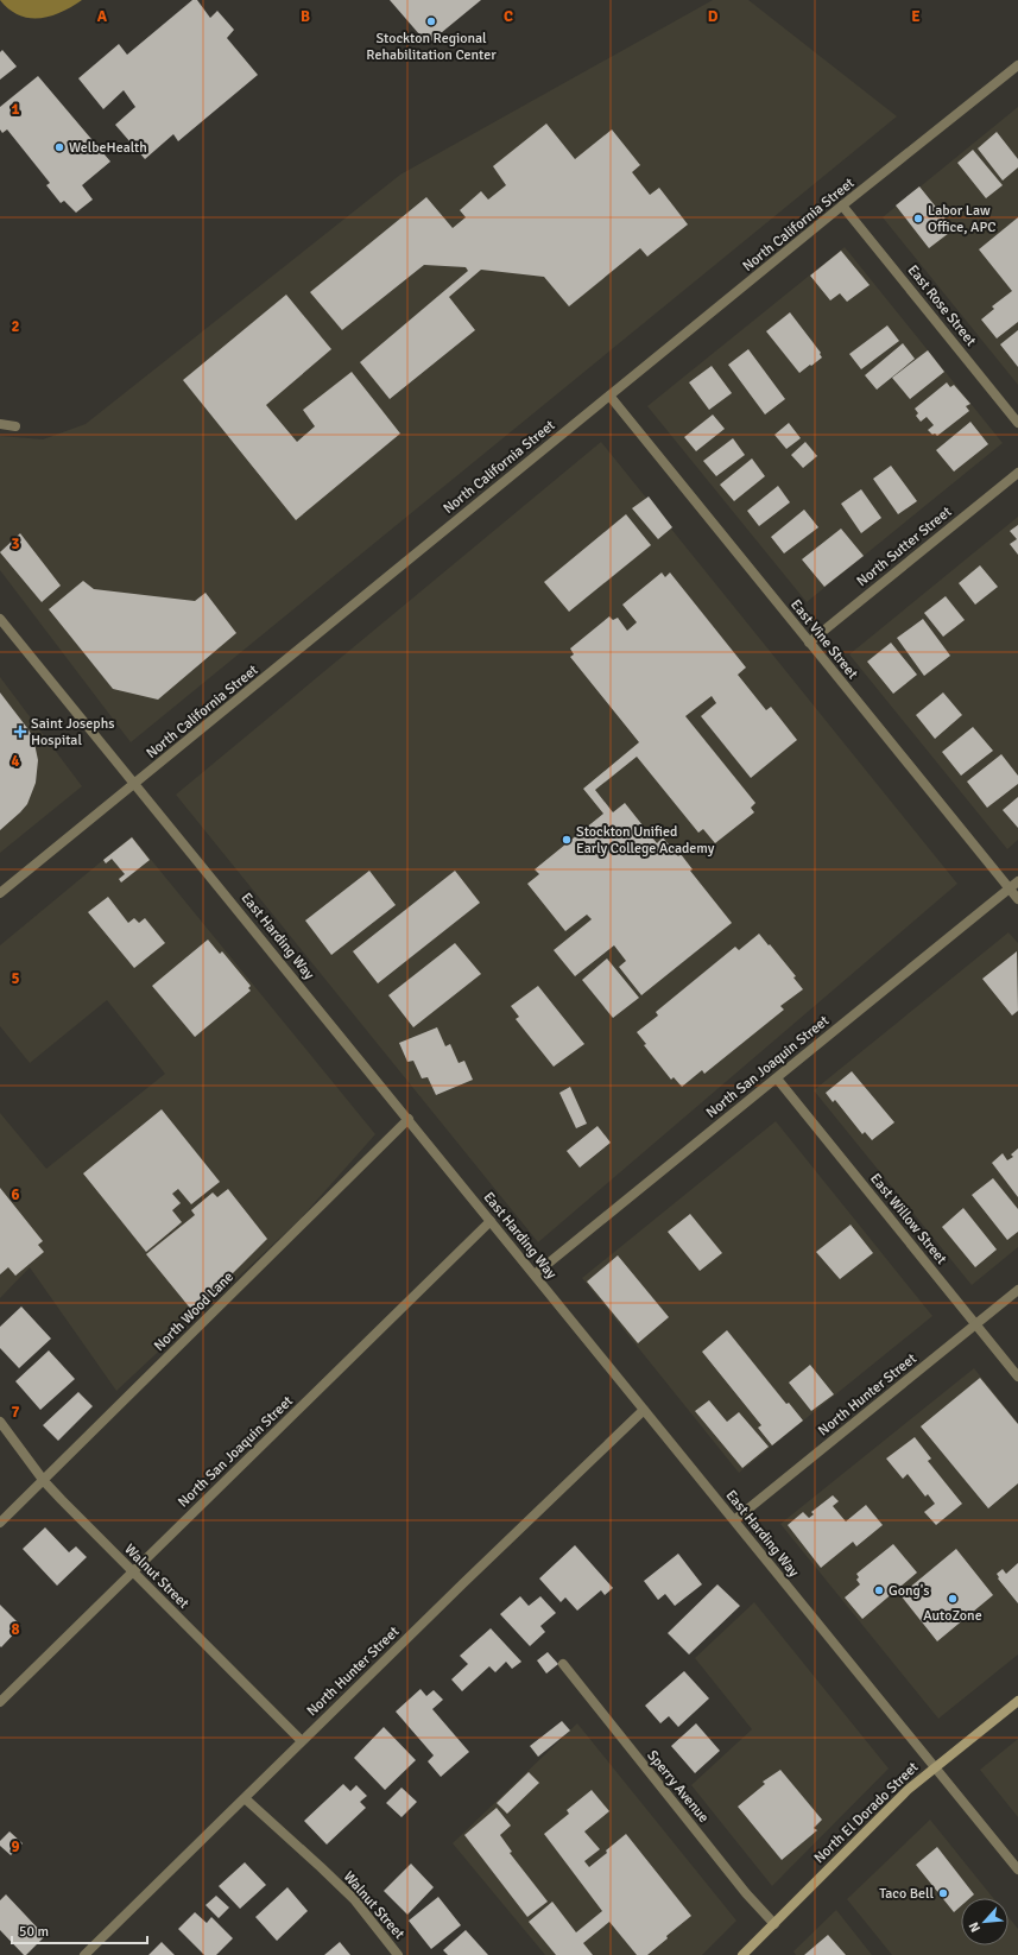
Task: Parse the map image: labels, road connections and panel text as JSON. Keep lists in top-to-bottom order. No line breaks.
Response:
{"streets":{"main road":["North El Dorado Street"],"street":["North California Street","East Rose Street","North Sutter Street","East Vine Street","East Harding Way","North San Joaquin Street","East Willow Street","North Wood Lane","North Hunter Street","Walnut Street","Sperry Avenue"]},"crossings":[["North California Street","East Rose Street"],["North California Street","East Vine Street"],["North California Street","East Harding Way"],["North Sutter Street","East Vine Street"],["East Vine Street","North San Joaquin Street"],["East Harding Way","North San Joaquin Street"],["East Harding Way","North Wood Lane"],["East Harding Way","North Hunter Street"],["East Harding Way","North El Dorado Street"],["North San Joaquin Street","East Willow Street"],["North San Joaquin Street","Walnut Street"],["East Willow Street","North Hunter Street"],["North Wood Lane","Walnut Street"],["North Hunter Street","Walnut Street"],["Sperry Avenue","North El Dorado Street"]],"places":{"other":["Stockton Regional Rehabilitation Center","WelbeHealth","Labor Law Office, APC","Stockton Unified Early College Academy","Gong's","AutoZone","Taco Bell"],"health":["Saint Josephs Hospital"]},"scale_bar":"50 m","north":"bottom left","grid":{"columns":["A","B","C","D","E"],"rows":["1","2","3","4","5","6","7","8","9"]}}
